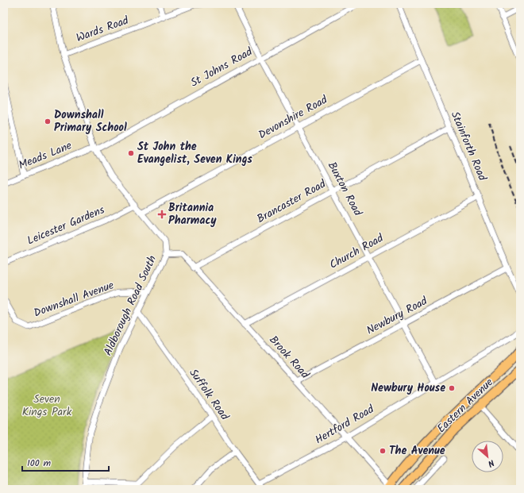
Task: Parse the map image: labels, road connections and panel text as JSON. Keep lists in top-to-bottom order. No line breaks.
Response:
{"streets":{"highway":["Eastern Avenue"],"street":["Wards Road","St Johns Road","Devonshire Road","Stainforth Road","Meads Lane","Buxton Road","Brancaster Road","Leicester Gardens","Church Road","Downshall Avenue","Aldborough Road South","Newbury Road","Brook Road","Suffolk Road","Hertford Road"]},"crossings":[["Wards Road","Aldborough Road South"],["St Johns Road","Meads Lane"],["St Johns Road","Buxton Road"],["St Johns Road","Aldborough Road South"],["Devonshire Road","Stainforth Road"],["Devonshire Road","Buxton Road"],["Devonshire Road","Aldborough Road South"],["Stainforth Road","Brancaster Road"],["Stainforth Road","Church Road"],["Stainforth Road","Newbury Road"],["Meads Lane","Aldborough Road South"],["Buxton Road","Brancaster Road"],["Buxton Road","Church Road"],["Buxton Road","Newbury Road"],["Buxton Road","Hertford Road"],["Brancaster Road","Brook Road"],["Leicester Gardens","Aldborough Road South"],["Church Road","Brook Road"],["Downshall Avenue","Aldborough Road South"],["Aldborough Road South","Brook Road"],["Aldborough Road South","Suffolk Road"],["Newbury Road","Brook Road"],["Brook Road","Eastern Avenue"],["Brook Road","Hertford Road"],["Suffolk Road","Hertford Road"]],"parks":["Seven Kings Park"],"places":{"other":["Downshall Primary School","St John the Evangelist, Seven Kings","Newbury House","The Avenue"],"health":["Britannia Pharmacy"]},"scale_bar":"100 m","north":"bottom right"}
